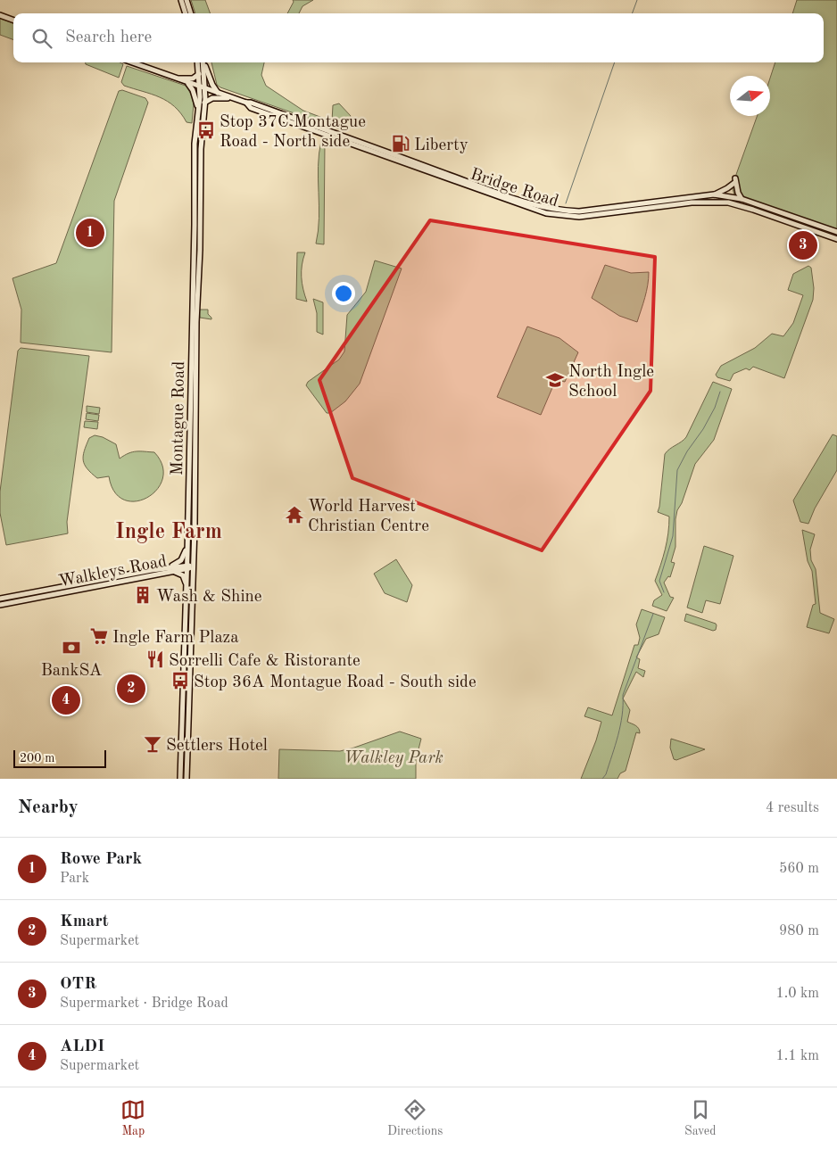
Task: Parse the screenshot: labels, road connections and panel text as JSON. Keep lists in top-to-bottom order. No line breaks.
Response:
{"streets":{"main road":["Bridge Road","Montague Road","Walkleys Road"]},"crossings":[["Bridge Road","Montague Road"],["Montague Road","Walkleys Road"]],"districts":["Ingle Farm"],"parks":["Walkley Park"],"places":{"bus stop":["Stop 37C Montague Road - North side","Stop 36A Montague Road - South side"],"fuel station":["Liberty"],"school or university":["North Ingle School"],"temple":["World Harvest Christian Centre"],"building":["Wash & Shine"],"supermarket":["Ingle Farm Plaza"],"bank":["BankSA"],"restaurant":["Sorrelli Cafe & Ristorante"],"bar":["Settlers Hotel"]},"scale_bar":"200 m","north":"right","page":{"search":"Search here","pins":["1","3","2","4"],"scale":"200 m","heading":["Nearby","4 results"],"list":[{"mark":"1","name":"Rowe Park","note":"Park","value":"560 m"},{"mark":"2","name":"Kmart","note":"Supermarket","value":"980 m"},{"mark":"3","name":"OTR","note":"Supermarket · Bridge Road","value":"1.0 km"},{"mark":"4","name":"ALDI","note":"Supermarket","value":"1.1 km"}],"nav":["Map","Directions","Saved"]}}
